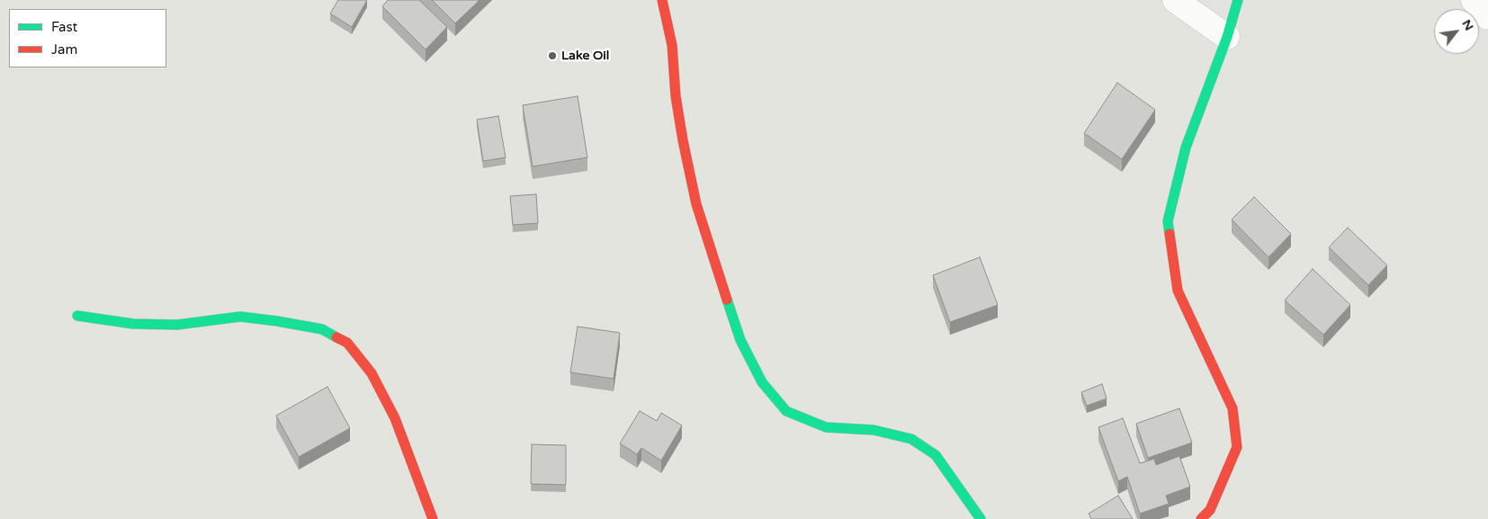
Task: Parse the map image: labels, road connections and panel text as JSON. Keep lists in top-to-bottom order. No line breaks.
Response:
{"places":["Lake Oil"],"legend":["Fast","Jam"],"north":"top right"}
